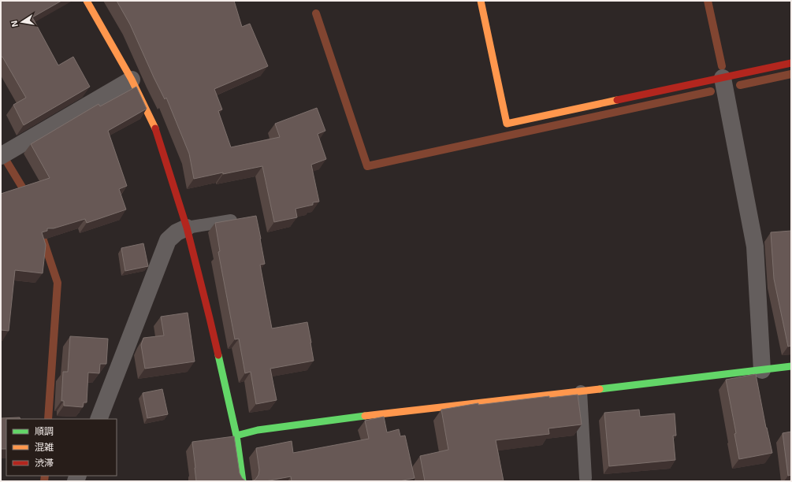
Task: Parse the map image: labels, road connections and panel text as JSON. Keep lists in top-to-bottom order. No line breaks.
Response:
{"legend":["順調","混雑","渋滞"],"north":"left"}
